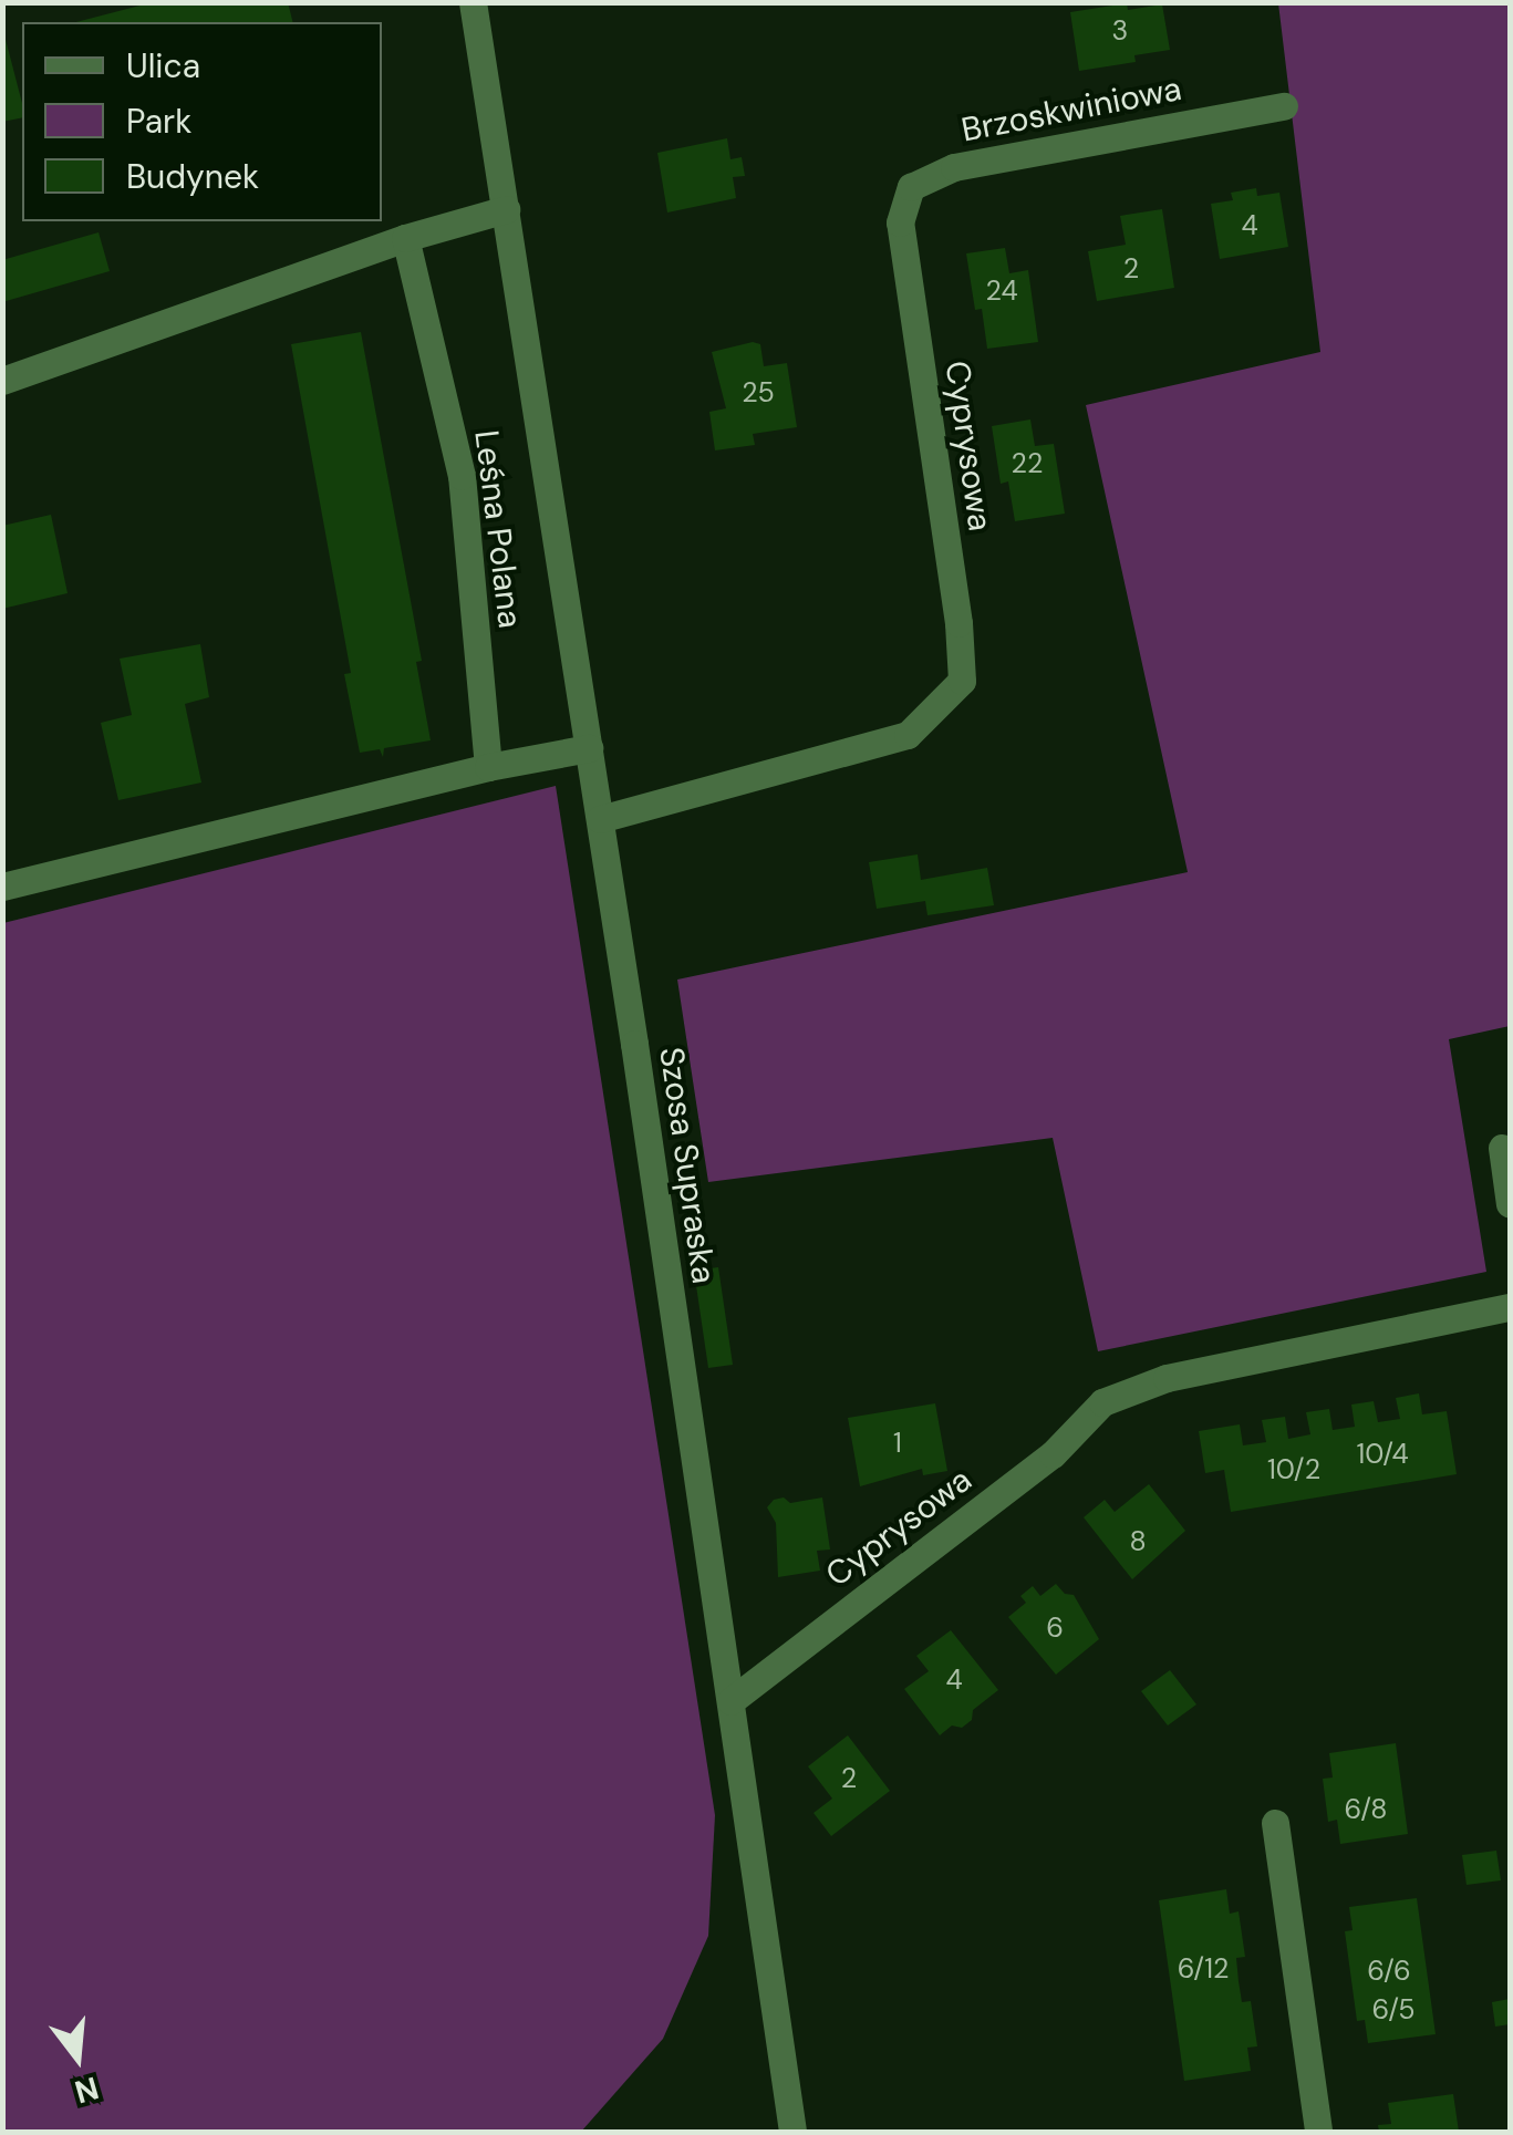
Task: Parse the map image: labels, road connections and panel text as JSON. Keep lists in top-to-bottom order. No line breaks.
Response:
{"streets":{"street":["Brzoskwiniowa","Cyprysowa","Leśna Polana","Szosa Supraska"]},"crossings":[["Brzoskwiniowa","Cyprysowa"],["Cyprysowa","Szosa Supraska"]],"house_numbers":["3","4","2","24","25","22","1","10/4","10/2","8","6","4","2","6/8","6/12","6/6","6/5"],"legend":["Ulica","Park","Budynek"],"north":"bottom"}
